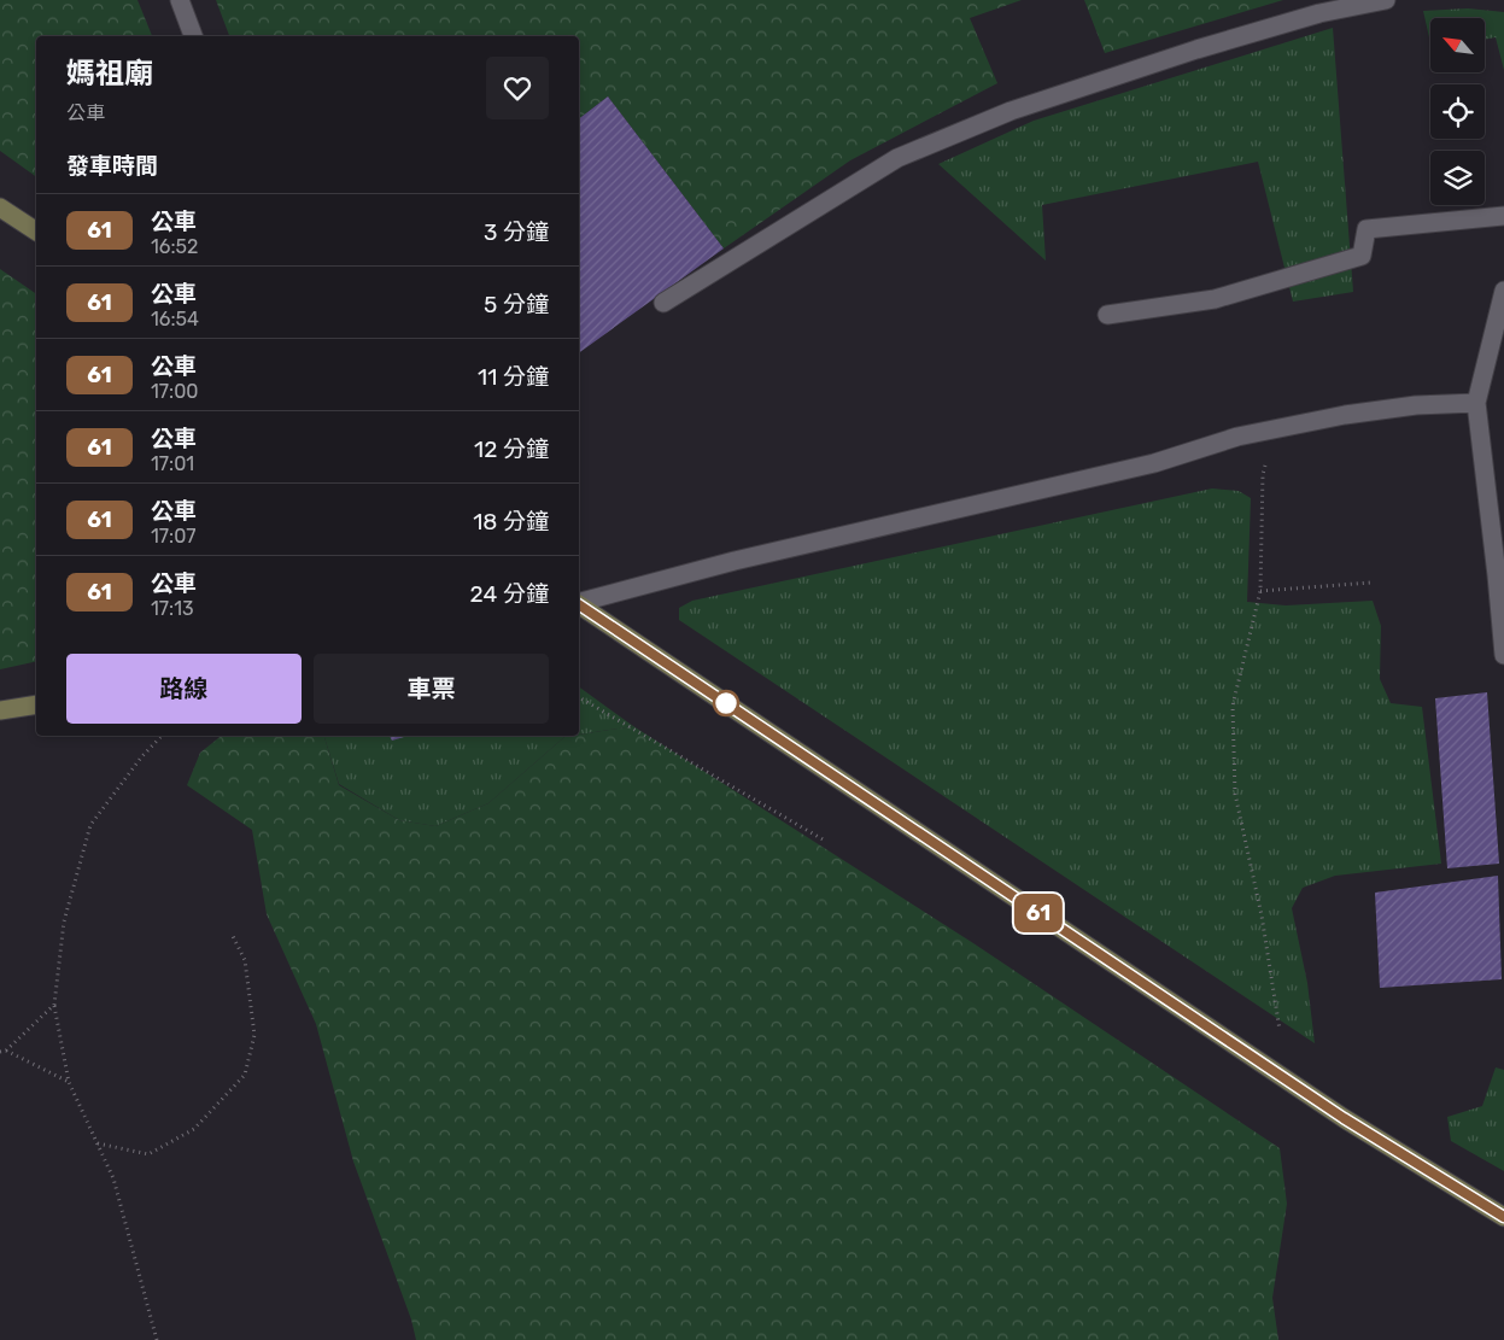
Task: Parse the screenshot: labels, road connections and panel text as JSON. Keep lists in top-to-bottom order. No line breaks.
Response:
{"lines":["bus line 61"],"north":"top left","page":{"on_map":"61","heading":[["媽祖廟","公車"],"發車時間"],"list":[{"mark":"61","name":"公車","note":"16:52","value":"3 分鐘"},{"mark":"61","name":"公車","note":"16:54","value":"5 分鐘"},{"mark":"61","name":"公車","note":"17:00","value":"11 分鐘"},{"mark":"61","name":"公車","note":"17:01","value":"12 分鐘"},{"mark":"61","name":"公車","note":"17:07","value":"18 分鐘"},{"mark":"61","name":"公車","note":"17:13","value":"24 分鐘"}],"buttons":["路線","車票"]}}
